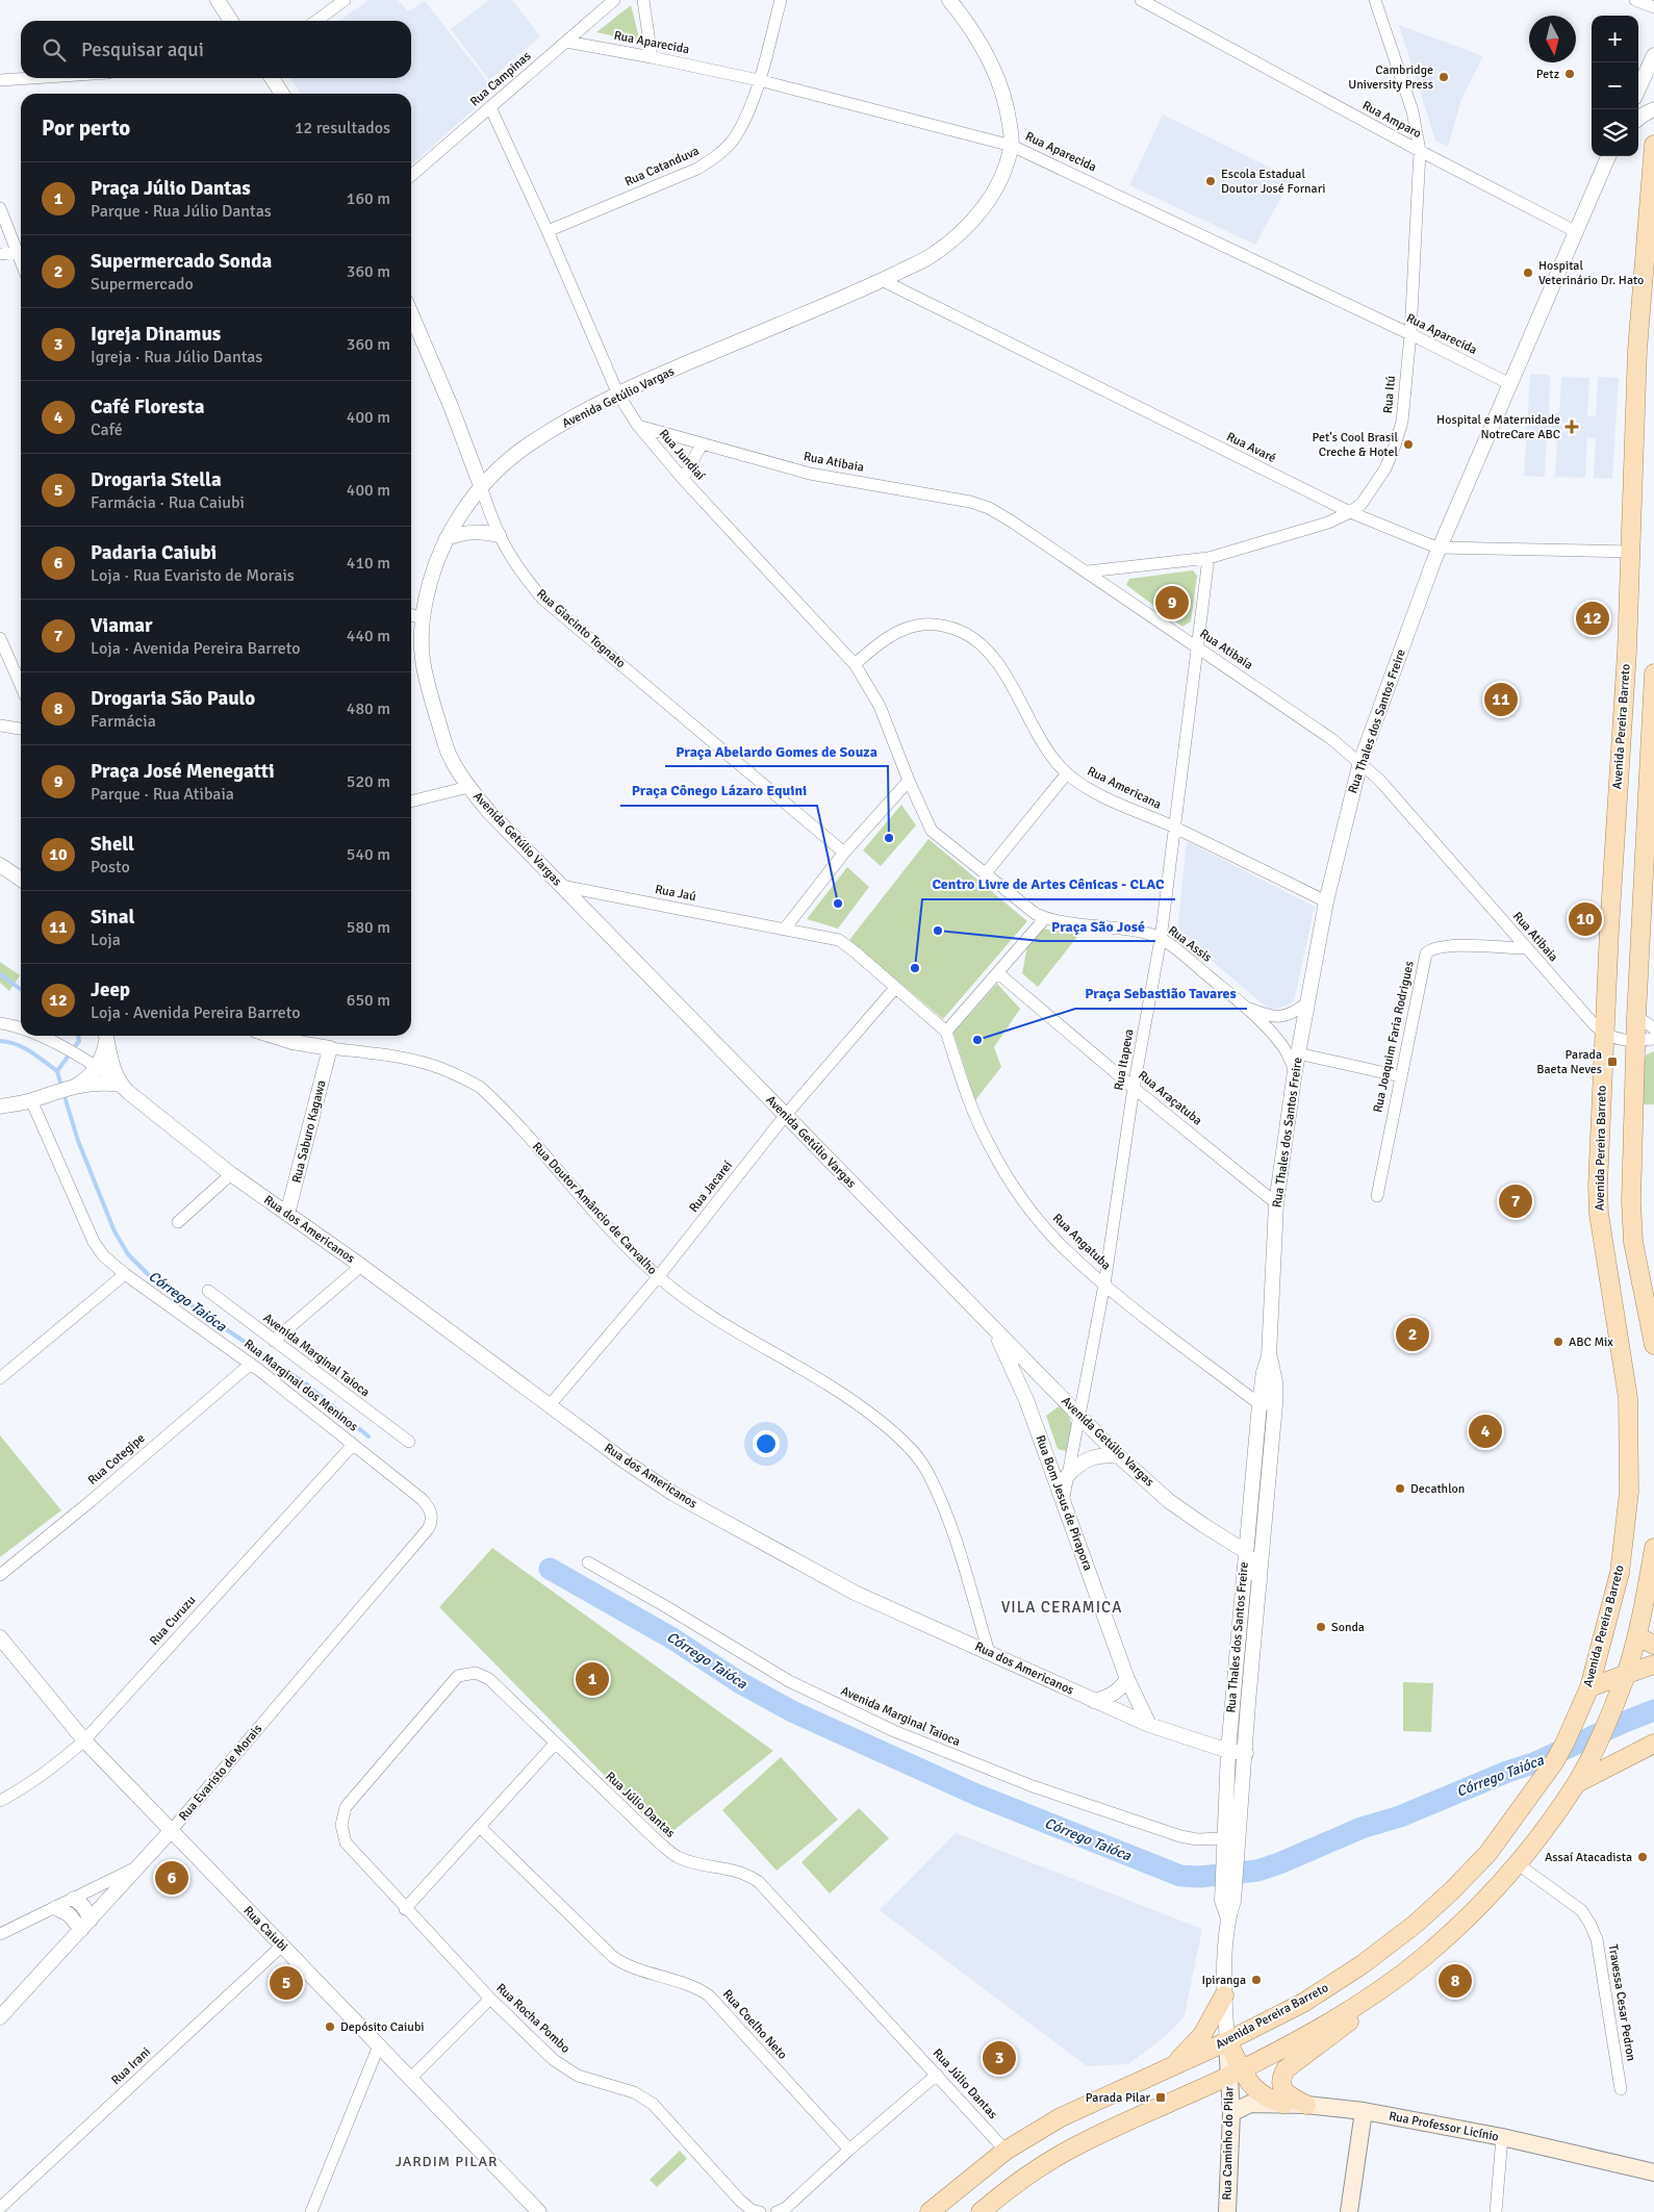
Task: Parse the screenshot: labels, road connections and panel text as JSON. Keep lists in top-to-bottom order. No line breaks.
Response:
{"streets":{"main road":["Avenida Pereira Barreto","Rua Professor Licínio","Rua Caminho do Pilar"],"street":["Rua Aparecida","Rua Campinas","Rua Amparo","Rua Catanduva","Rua Itú","Avenida Getúlio Vargas","Rua Avaré","Rua Jundiaí","Rua Atibaia","Rua Giacinto Tognato","Rua Thales dos Santos Freire","Rua Americana","Rua Jaú","Rua Assis","Rua Joaquim Faria Rodrigues","Rua Itapeva","Rua Araçatuba","Rua Saburo Kagawa","Rua Jacareí","Rua Doutor Amâncio de Carvalho","Rua dos Americanos","Rua Angatuba","Avenida Marginal Taioca","Rua Marginal dos Meninos","Rua Cotegipe","Rua Bom Jesus de Pirapora","Rua Curuzu","Rua Evaristo de Morais","Rua Júlio Dantas","Rua Caiubi","Travessa Cesar Pedron","Rua Rocha Pombo","Rua Coelho Neto","Rua Irani"]},"crossings":[["Rua Aparecida","Rua Campinas"],["Rua Aparecida","Rua Catanduva"],["Rua Aparecida","Rua Itú"],["Rua Aparecida","Avenida Getúlio Vargas"],["Rua Aparecida","Rua Thales dos Santos Freire"],["Rua Campinas","Rua Jundiaí"],["Rua Amparo","Rua Itú"],["Rua Amparo","Rua Thales dos Santos Freire"],["Rua Catanduva","Rua Jundiaí"],["Rua Itú","Rua Avaré"],["Rua Itú","Rua Atibaia"],["Rua Itú","Rua Itapeva"],["Avenida Getúlio Vargas","Rua Avaré"],["Avenida Getúlio Vargas","Rua Jundiaí"],["Avenida Getúlio Vargas","Rua Giacinto Tognato"],["Avenida Getúlio Vargas","Rua Thales dos Santos Freire"],["Avenida Getúlio Vargas","Rua Jaú"],["Avenida Getúlio Vargas","Rua Itapeva"],["Avenida Getúlio Vargas","Rua Jacareí"],["Avenida Getúlio Vargas","Rua Bom Jesus de Pirapora"],["Rua Avaré","Rua Thales dos Santos Freire"],["Rua Avaré","Avenida Pereira Barreto"],["Rua Jundiaí","Rua Atibaia"],["Rua Jundiaí","Rua Americana"],["Rua Jundiaí","Rua Assis"],["Rua Atibaia","Rua Thales dos Santos Freire"],["Rua Atibaia","Avenida Pereira Barreto"],["Rua Atibaia","Rua Joaquim Faria Rodrigues"],["Rua Atibaia","Rua Itapeva"],["Rua Thales dos Santos Freire","Avenida Pereira Barreto"],["Rua Thales dos Santos Freire","Rua Americana"],["Rua Thales dos Santos Freire","Rua Assis"],["Rua Thales dos Santos Freire","Rua Araçatuba"],["Rua Thales dos Santos Freire","Rua dos Americanos"],["Rua Thales dos Santos Freire","Rua Angatuba"],["Rua Thales dos Santos Freire","Avenida Marginal Taioca"],["Avenida Pereira Barreto","Rua Júlio Dantas"],["Rua Americana","Rua Itapeva"],["Rua Jaú","Rua Jacareí"],["Rua Jaú","Rua Angatuba"],["Rua Assis","Rua Itapeva"],["Rua Itapeva","Rua Araçatuba"],["Rua Itapeva","Rua Angatuba"],["Rua Itapeva","Rua Bom Jesus de Pirapora"],["Rua Saburo Kagawa","Rua Doutor Amâncio de Carvalho"],["Rua Saburo Kagawa","Rua dos Americanos"],["Rua Jacareí","Rua Doutor Amâncio de Carvalho"],["Rua Jacareí","Rua dos Americanos"],["Rua Doutor Amâncio de Carvalho","Rua dos Americanos"],["Rua dos Americanos","Rua Bom Jesus de Pirapora"],["Rua Marginal dos Meninos","Rua Cotegipe"],["Rua Marginal dos Meninos","Rua Curuzu"],["Rua Marginal dos Meninos","Rua Evaristo de Morais"],["Rua Curuzu","Rua Caiubi"],["Rua Evaristo de Morais","Rua Caiubi"],["Rua Júlio Dantas","Rua Rocha Pombo"],["Rua Caiubi","Rua Irani"],["Rua Professor Licínio","Rua Caminho do Pilar"]],"districts":["VILA CERAMICA","JARDIM PILAR"],"water":["Córrego Taióca"],"places":{"other":["Petz","Cambridge University Press","Escola Estadual Doutor José Fornari","Hospital Veterinário Dr. Hato","Pet's Cool Brasil Creche & Hotel","Praça Abelardo Gomes de Souza","Praça Cônego Lázaro Equini","Praça São José","Centro Livre de Artes Cênicas - CLAC","Praça Sebastião Tavares","ABC Mix","Decathlon","Sonda","Assaí Atacadista","Ipiranga","Depósito Caiubi"],"health":["Hospital e Maternidade NotreCare ABC"],"transit":["Parada Baeta Neves","Parada Pilar"]},"north":"bottom","page":{"map_buttons":["+","−"],"search":"Pesquisar aqui","heading":["Por perto","12 resultados"],"list":[{"mark":"1","name":"Praça Júlio Dantas","note":"Parque · Rua Júlio Dantas","value":"160 m"},{"mark":"2","name":"Supermercado Sonda","note":"Supermercado","value":"360 m"},{"mark":"3","name":"Igreja Dinamus","note":"Igreja · Rua Júlio Dantas","value":"360 m"},{"mark":"4","name":"Café Floresta","note":"Café","value":"400 m"},{"mark":"5","name":"Drogaria Stella","note":"Farmácia · Rua Caiubi","value":"400 m"},{"mark":"6","name":"Padaria Caiubi","note":"Loja · Rua Evaristo de Morais","value":"410 m"},{"mark":"7","name":"Viamar","note":"Loja · Avenida Pereira Barreto","value":"440 m"},{"mark":"8","name":"Drogaria São Paulo","note":"Farmácia","value":"480 m"},{"mark":"9","name":"Praça José Menegatti","note":"Parque · Rua Atibaia","value":"520 m"},{"mark":"10","name":"Shell","note":"Posto","value":"540 m"},{"mark":"11","name":"Sinal","note":"Loja","value":"580 m"},{"mark":"12","name":"Jeep","note":"Loja · Avenida Pereira Barreto","value":"650 m"}],"pins":["9","12","11","10","7","2","4","1","6","8","5","3"]}}
